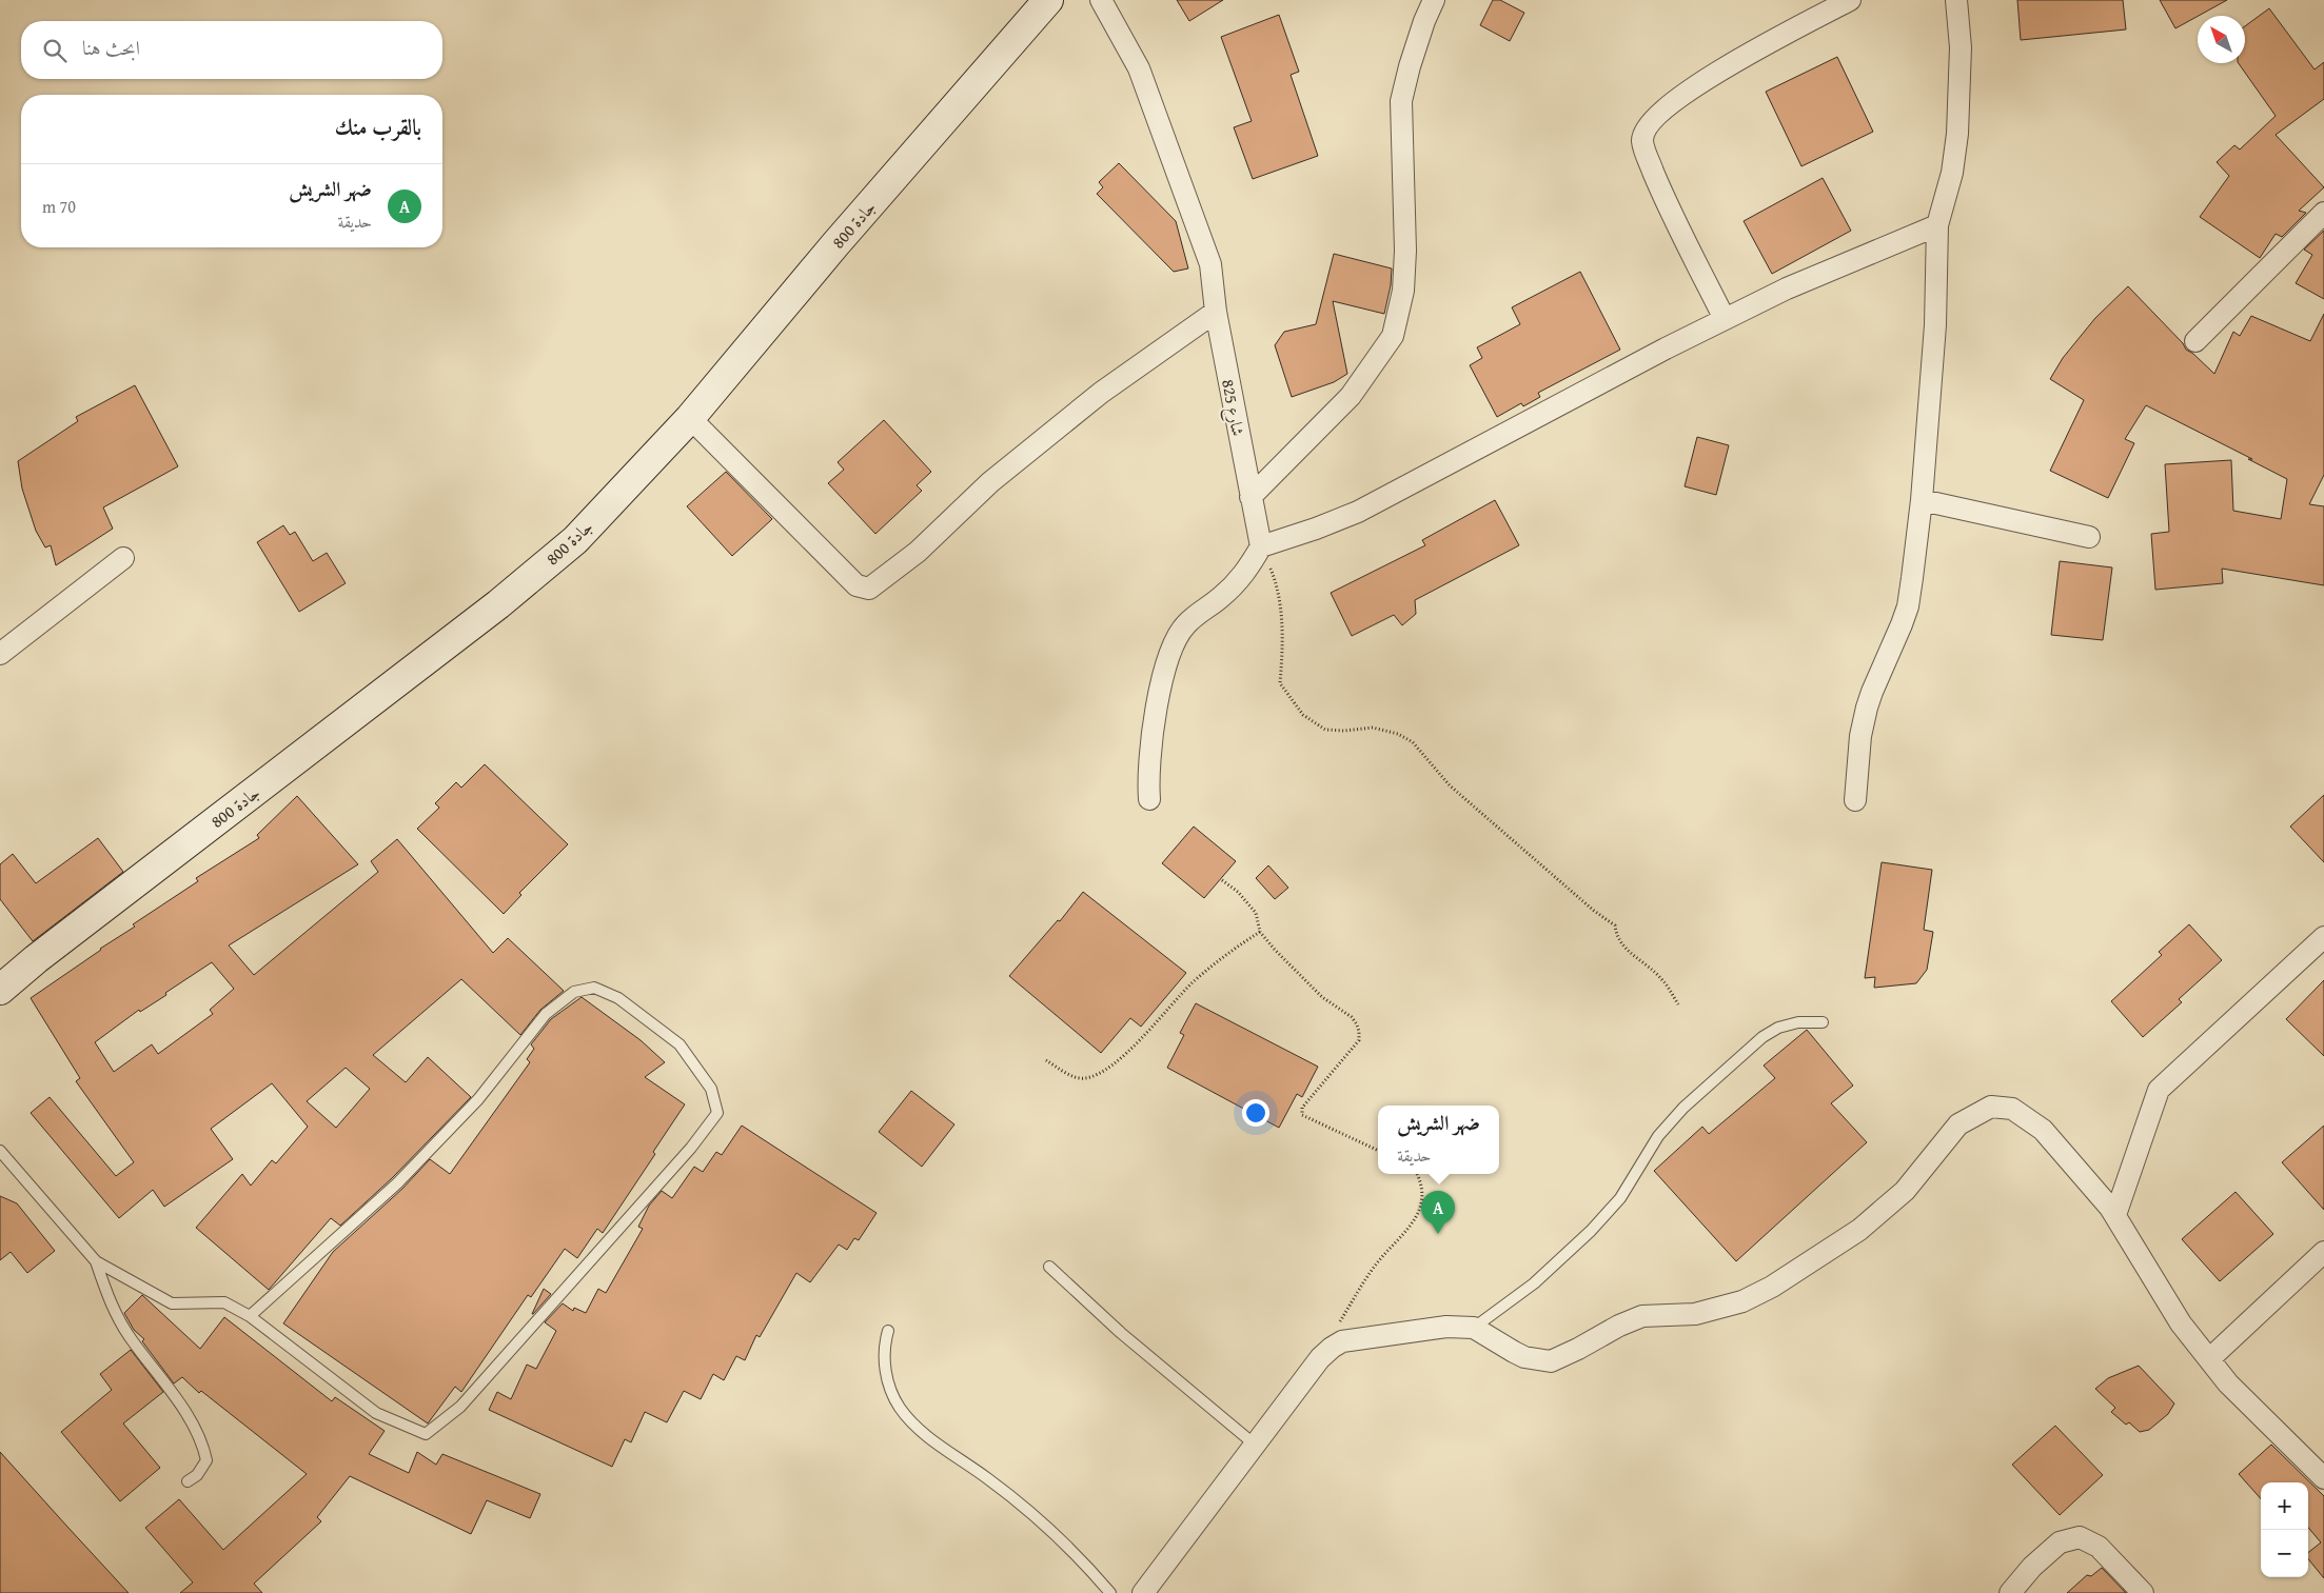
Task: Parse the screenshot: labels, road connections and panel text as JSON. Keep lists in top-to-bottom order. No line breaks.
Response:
{"streets":{"main road":["جادة 800"],"street":["شارع 825"]},"north":"top left","page":{"search":"ابحث هنا","heading":"بالقرب منك","list":[{"mark":"A","name":"ضهر الشريش","note":"حديقة","value":"70 m"}],"popup":["ضهر الشريش","حديقة"],"pins":"A","map_buttons":["+","−"]}}
